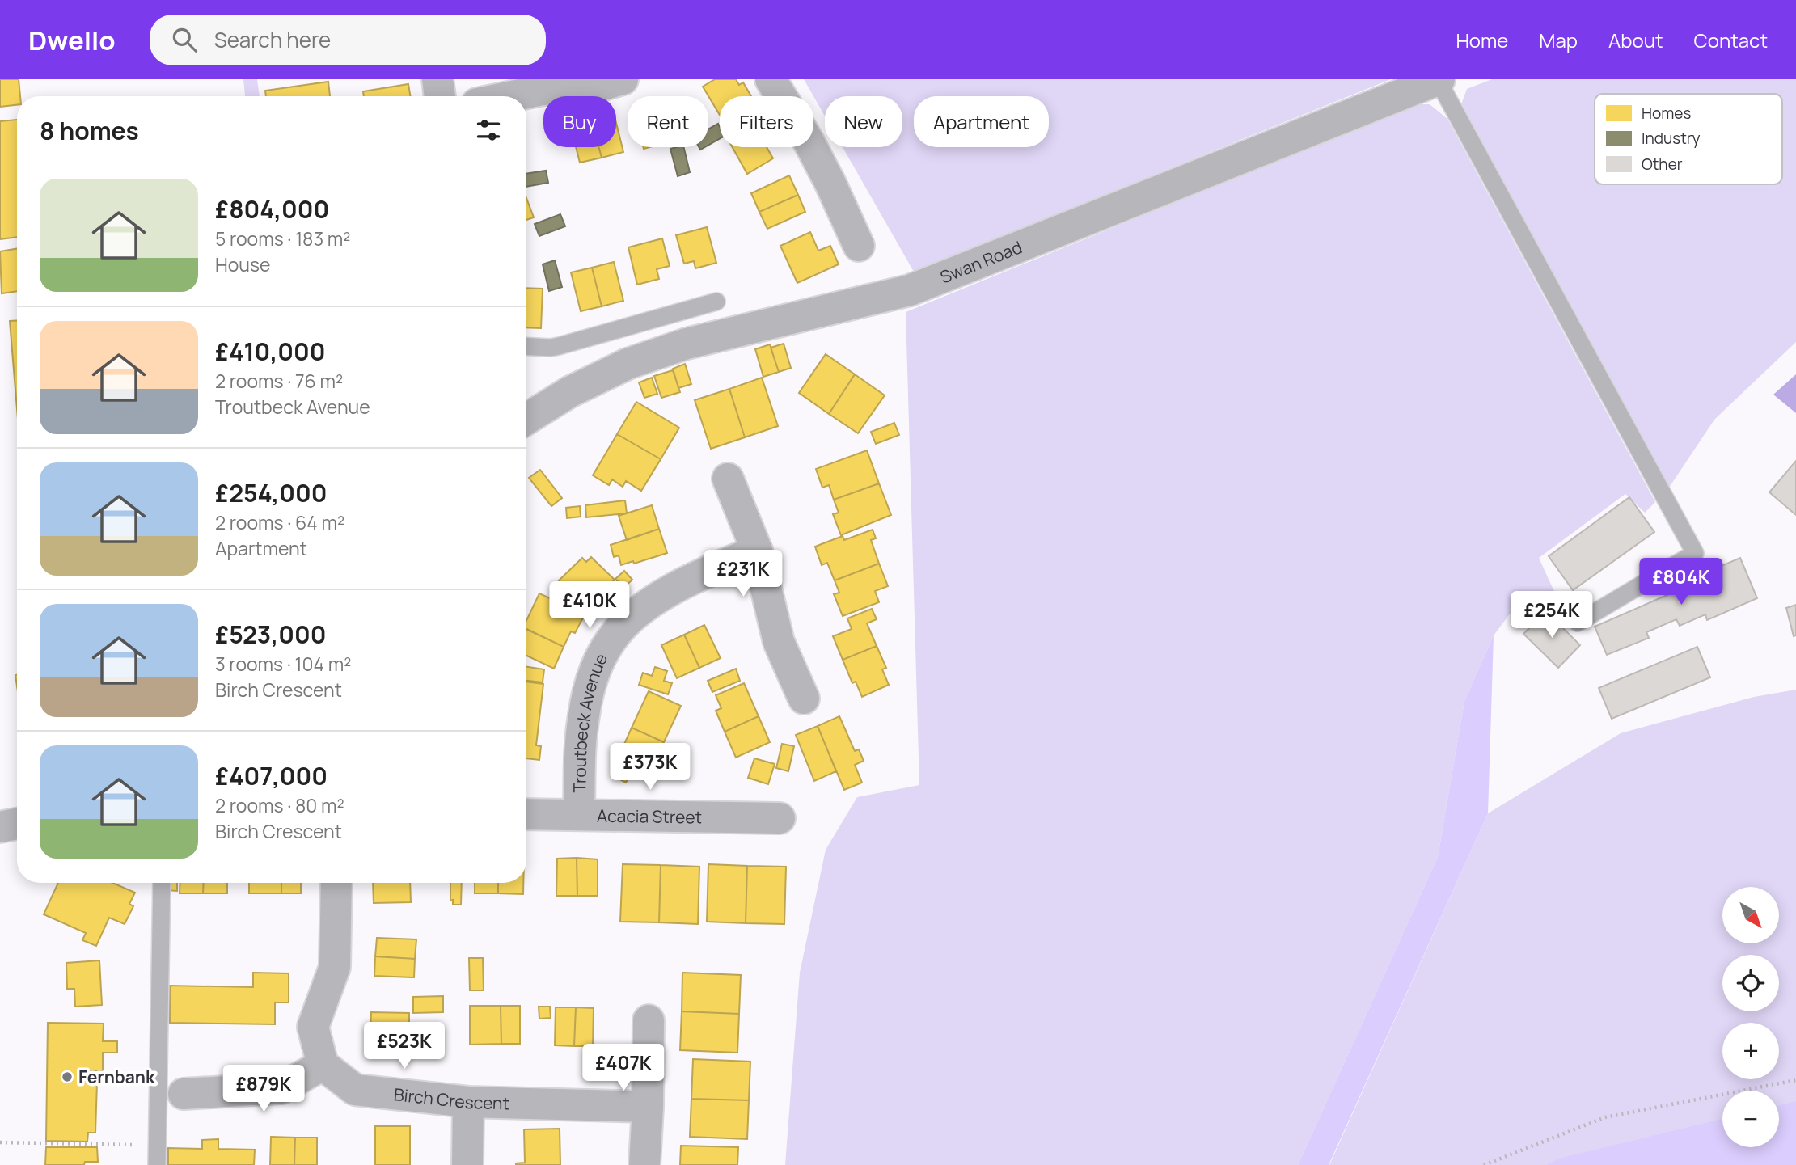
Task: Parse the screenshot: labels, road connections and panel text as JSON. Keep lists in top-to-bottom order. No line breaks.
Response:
{"streets":{"street":["Swan Road","Troutbeck Avenue","Acacia Street","Birch Crescent"]},"crossings":[["Troutbeck Avenue","Acacia Street"]],"places":["Fernbank"],"legend":["Homes","Industry","Other"],"north":"bottom right","page":{"header":"Dwello","search":"Search here","nav":["Home","Map","About","Contact"],"chip":["Buy","Rent","Filters","New","Apartment"],"heading":"8 homes","list":[{"name":"£804,000","note":"5 rooms · 183 m² · House"},{"name":"£410,000","note":"2 rooms · 76 m² · Troutbeck Avenue"},{"name":"£254,000","note":"2 rooms · 64 m² · Apartment"},{"name":"£523,000","note":"3 rooms · 104 m² · Birch Crescent"},{"name":"£407,000","note":"2 rooms · 80 m² · Birch Crescent"}],"price":["£231K","£804K","£410K","£254K","£373K","£523K","£407K","£879K"],"map_buttons":["+","−"]}}
